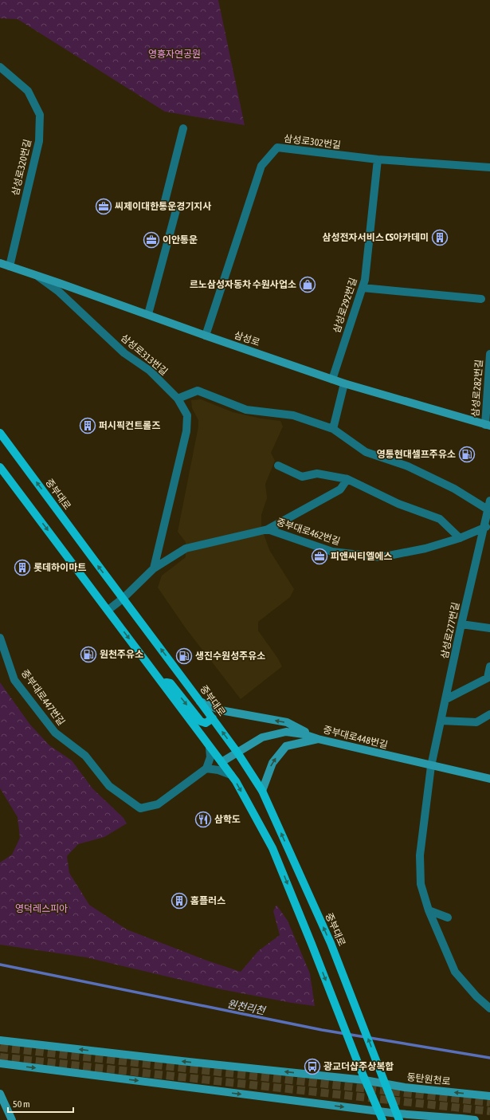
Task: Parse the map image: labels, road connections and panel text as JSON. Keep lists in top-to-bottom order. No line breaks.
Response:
{"streets":{"main road":["중부대로"],"street":["삼성로302번길","삼성로320번길","삼성로292번길","삼성로","삼성로313번길","삼성로282번길","중부대로462번길","삼성로277번길","중부대로447번길","중부대로448번길","동탄원천로"]},"crossings":[["삼성로302번길","삼성로292번길"],["삼성로302번길","삼성로"],["삼성로320번길","삼성로"],["삼성로292번길","삼성로"],["삼성로","삼성로313번길"],["삼성로","삼성로282번길"],["삼성로313번길","중부대로462번길"],["중부대로","중부대로462번길"],["중부대로","중부대로448번길"],["중부대로","동탄원천로"],["중부대로462번길","삼성로277번길"],["삼성로277번길","중부대로448번길"]],"water":["원천리천"],"parks":["영흥자연공원","영덕레스피아"],"places":{"office":["씨제이대한통운경기지사","이안통운","피앤씨티엘에스"],"building":["삼성전자서비스 CS아카데미","퍼시픽컨트롤즈","롯데하이마트","홈플러스"],"shop":["르노삼성자동차 수원사업소"],"fuel station":["영통현대셀프주유소","원천주유소","생진수원성주유소"],"restaurant":["삼학도"],"bus stop":["광교더샵주상복합"]},"scale_bar":"50 m"}
